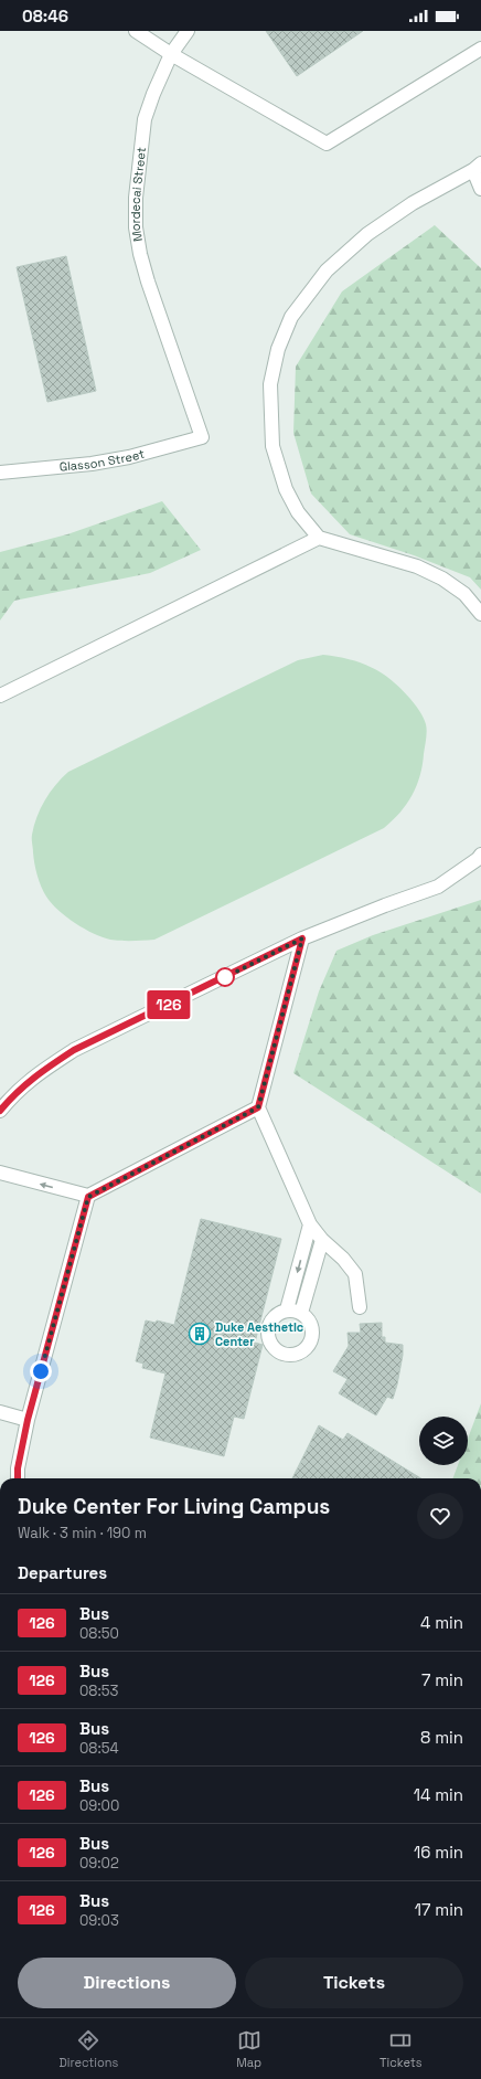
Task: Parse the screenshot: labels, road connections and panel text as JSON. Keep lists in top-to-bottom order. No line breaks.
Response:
{"streets":{"street":["Mordecai Street","Glasson Street"]},"crossings":[["Mordecai Street","Glasson Street"]],"places":{"building":["Duke Aesthetic Center"]},"lines":["bus line 126"],"page":{"status":"08:46","on_map":"126","heading":[["Duke Center For Living Campus","Walk · 3 min · 190 m"],"Departures"],"list":[{"mark":"126","name":"Bus","note":"08:50","value":"4 min"},{"mark":"126","name":"Bus","note":"08:53","value":"7 min"},{"mark":"126","name":"Bus","note":"08:54","value":"8 min"},{"mark":"126","name":"Bus","note":"09:00","value":"14 min"},{"mark":"126","name":"Bus","note":"09:02","value":"16 min"},{"mark":"126","name":"Bus","note":"09:03","value":"17 min"}],"buttons":["Directions","Tickets"],"tabs":["Directions","Map","Tickets"]}}
